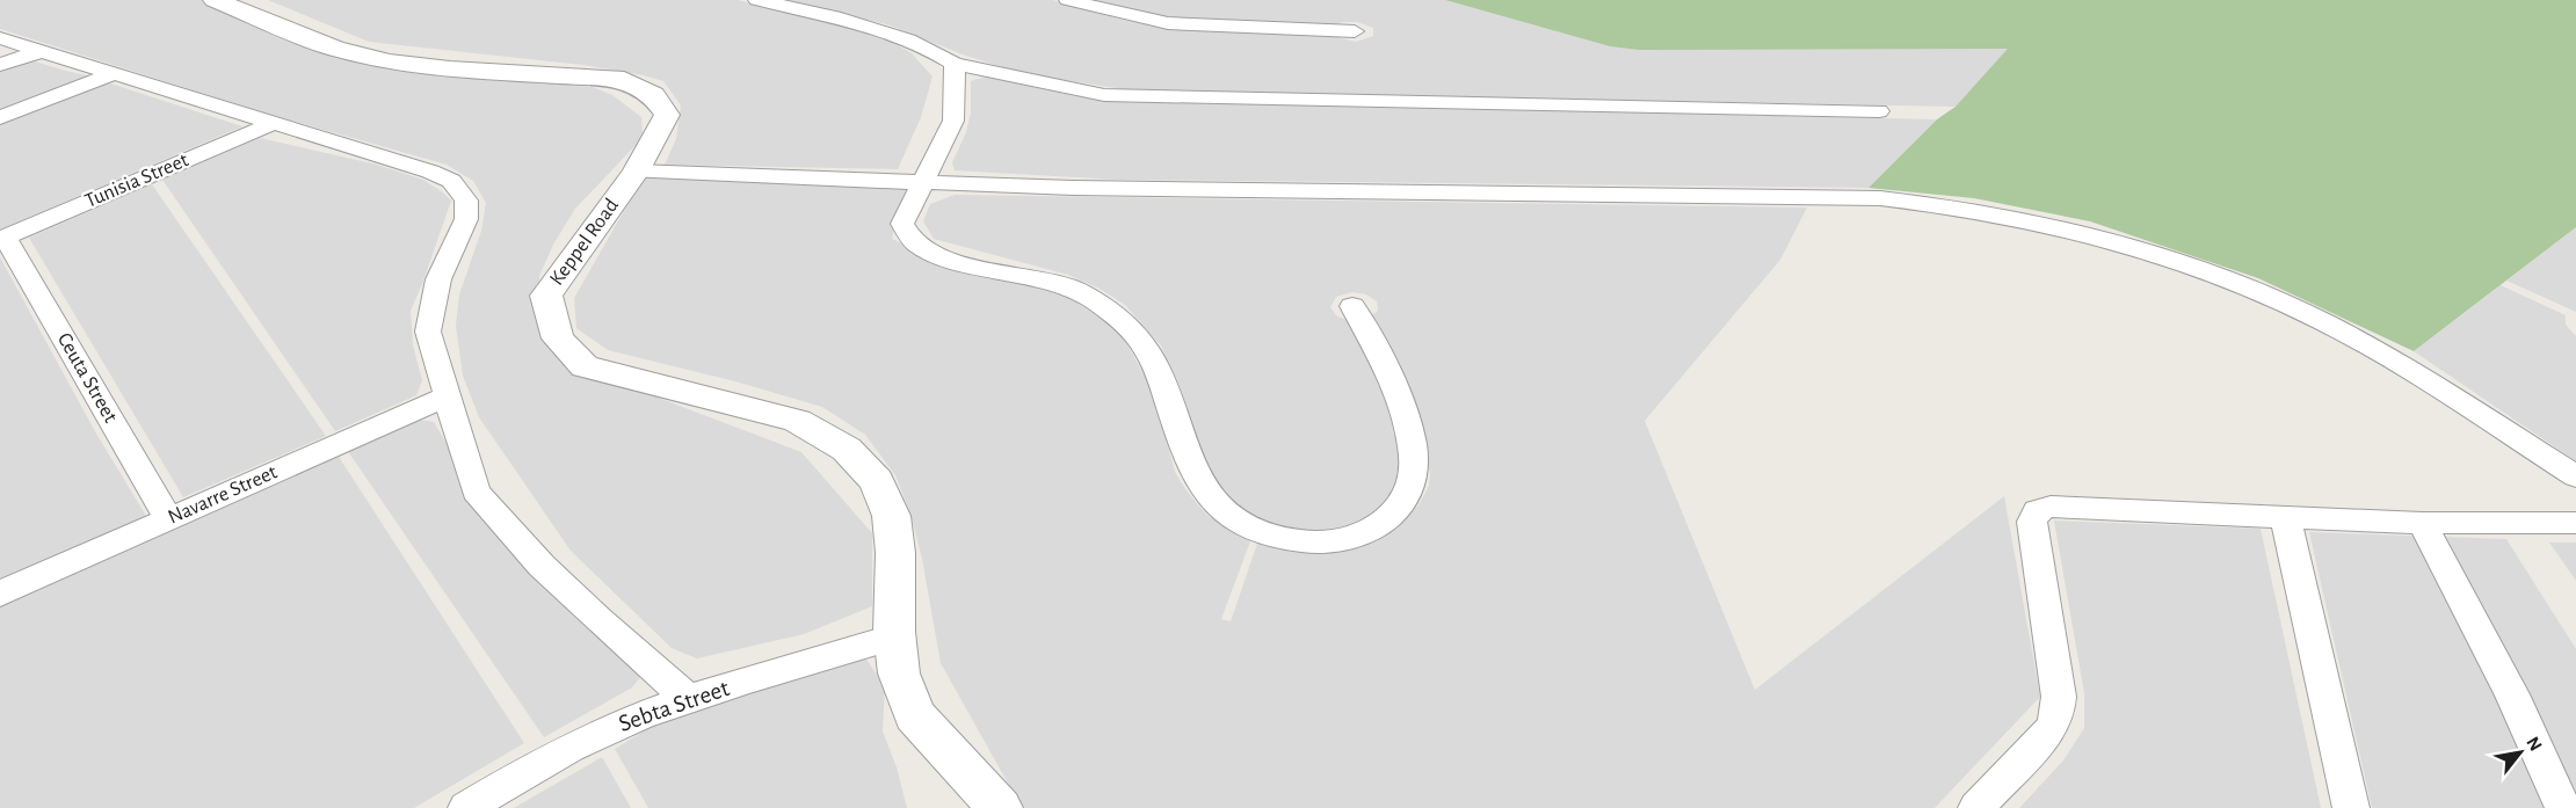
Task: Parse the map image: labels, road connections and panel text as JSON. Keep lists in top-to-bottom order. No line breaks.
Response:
{"streets":{"street":["Tunisia Street","Keppel Road","Ceuta Street","Navarre Street","Sebta Street"]},"crossings":[["Tunisia Street","Ceuta Street"],["Keppel Road","Sebta Street"],["Ceuta Street","Navarre Street"]],"north":"top right"}
